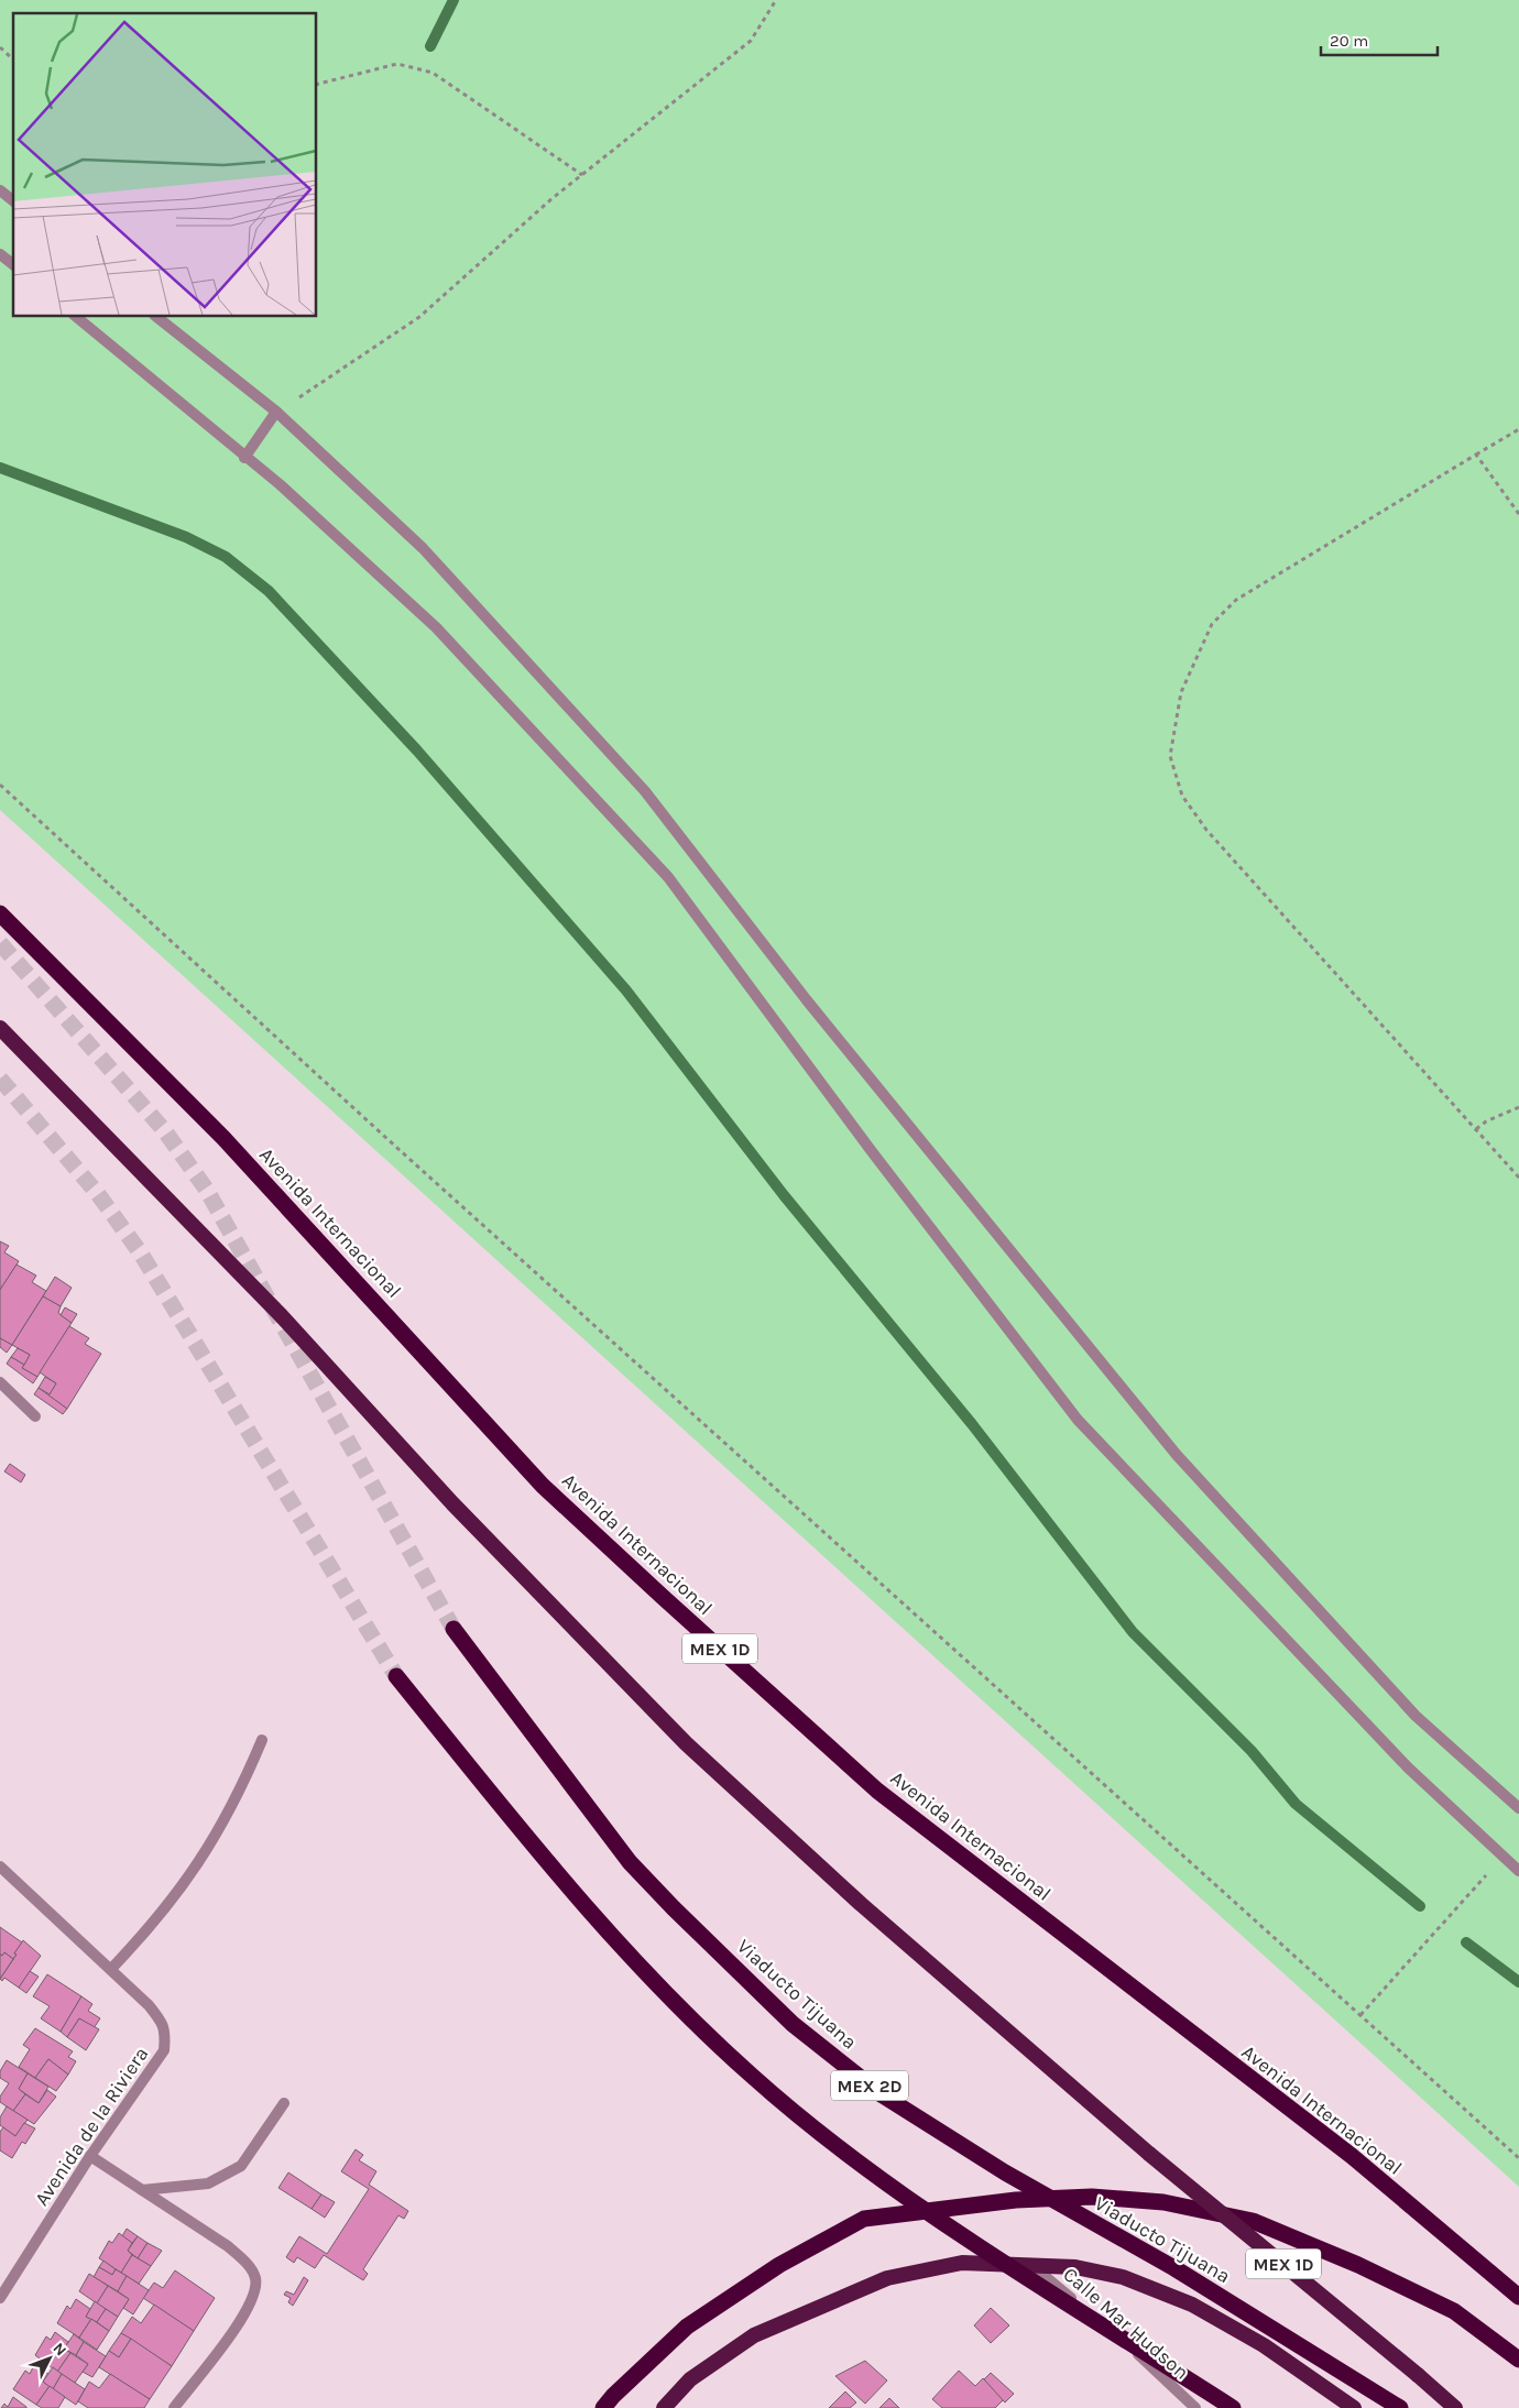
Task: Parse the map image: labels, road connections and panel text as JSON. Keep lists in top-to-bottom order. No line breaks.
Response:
{"streets":{"highway":["Avenida Internacional","MEX 1D","Viaducto Tijuana","MEX 2D"],"street":["Avenida de la Riviera","Calle Mar Hudson"]},"scale_bar":"20 m","north":"top right"}
